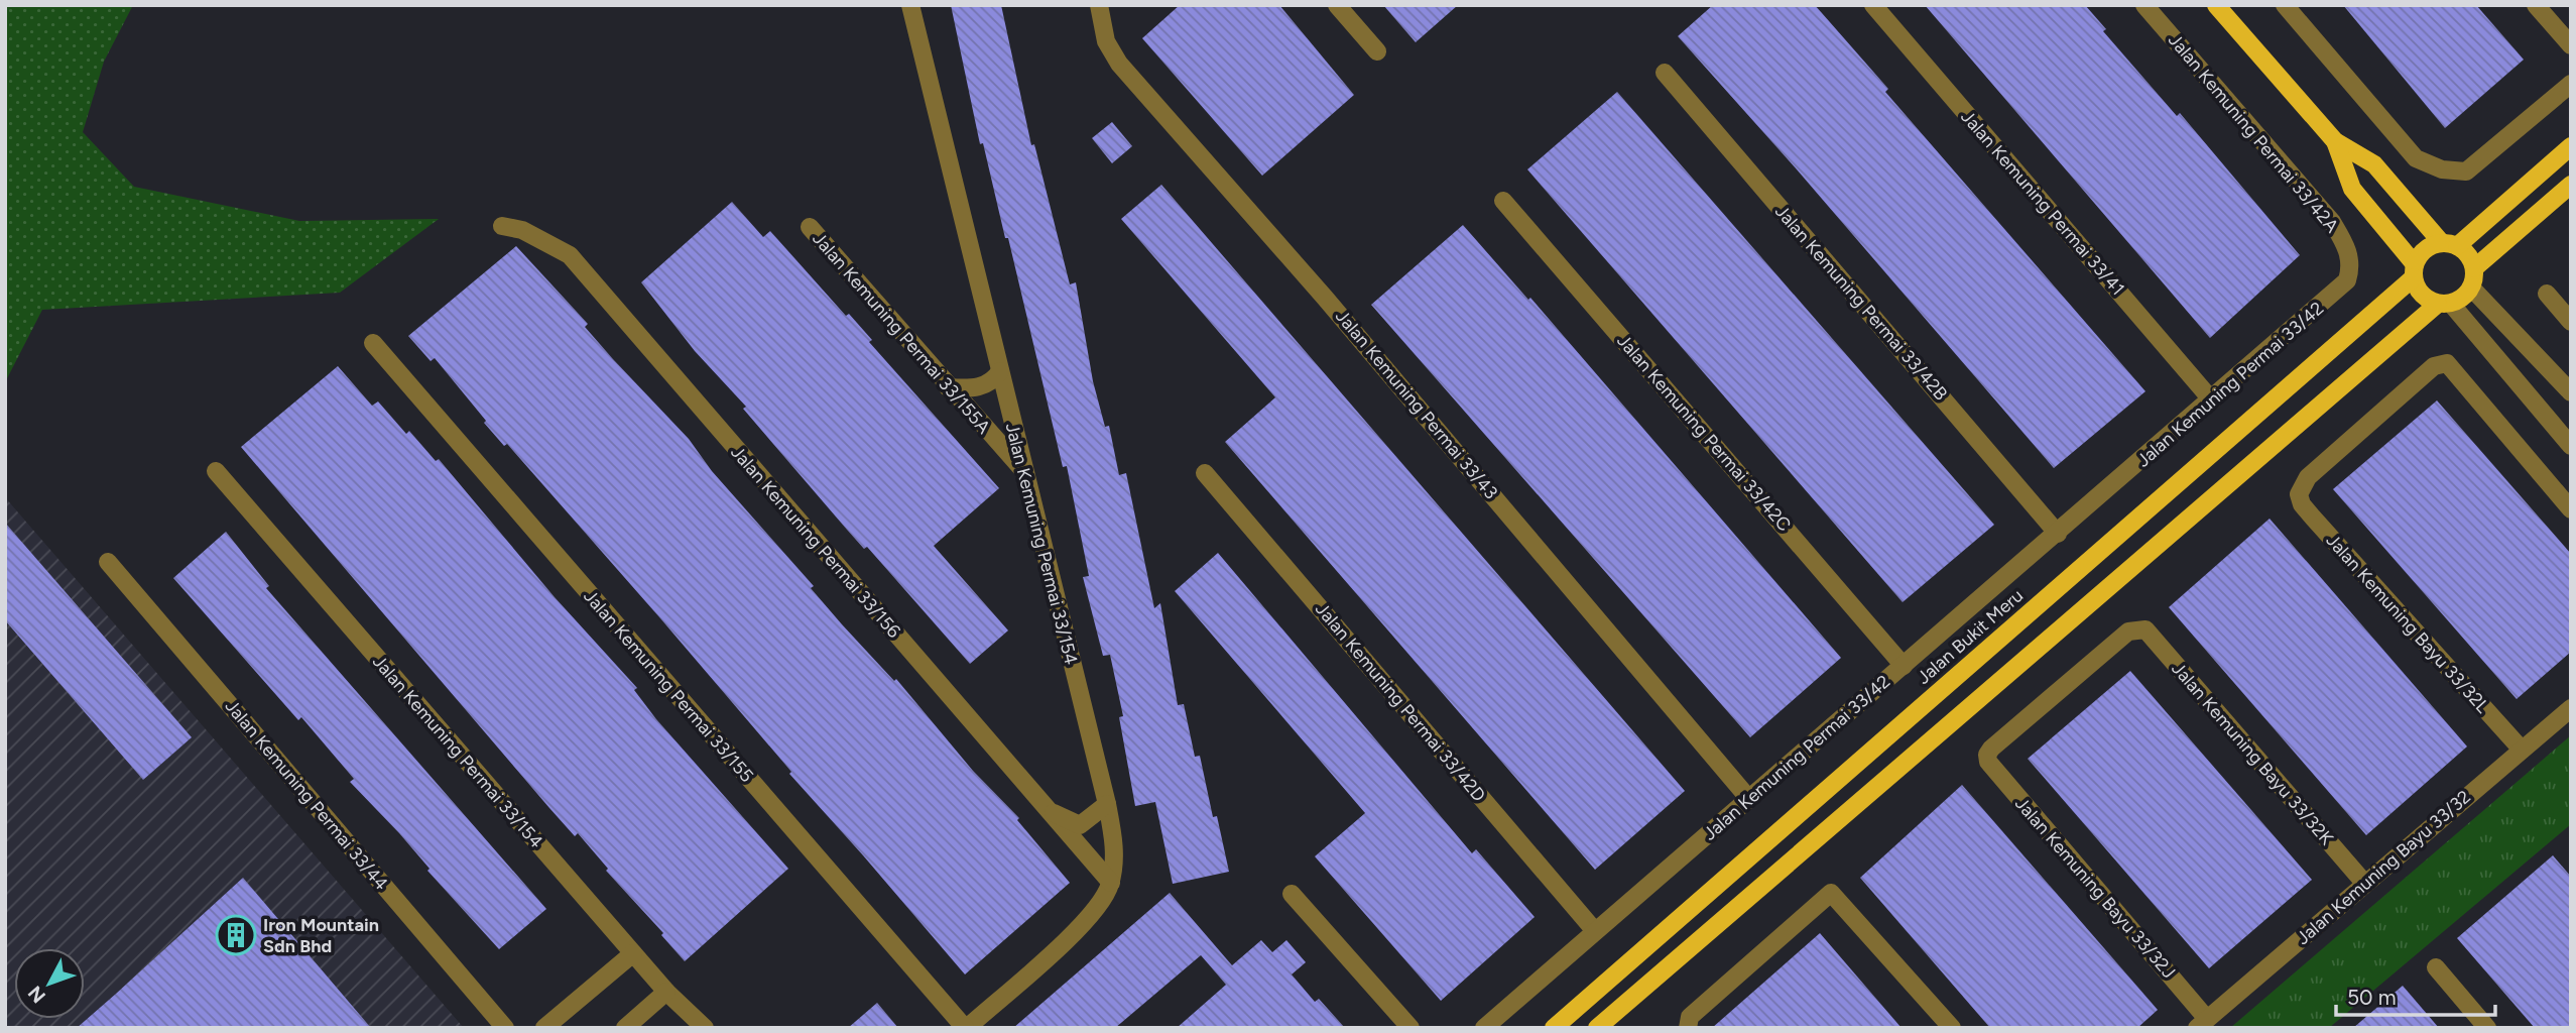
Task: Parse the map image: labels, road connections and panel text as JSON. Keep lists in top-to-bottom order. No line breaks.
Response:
{"streets":{"main road":["Jalan Bukit Meru"],"street":["Jalan Kemuning Permai 33/42A","Jalan Kemuning Permai 33/41","Jalan Kemuning Permai 33/42B","Jalan Kemuning Permai 33/155A","Jalan Kemuning Permai 33/42","Jalan Kemuning Permai 33/43","Jalan Kemuning Permai 33/42C","Jalan Kemuning Permai 33/156","Jalan Kemuning Permai 33/154","Jalan Kemuning Bayu 33/32L","Jalan Kemuning Permai 33/155","Jalan Kemuning Permai 33/42D","Jalan Kemuning Bayu 33/32K","Jalan Kemuning Permai 33/44","Jalan Kemuning Bayu 33/32","Jalan Kemuning Bayu 33/32J"]},"crossings":[["Jalan Kemuning Permai 33/42A","Jalan Kemuning Permai 33/42"],["Jalan Kemuning Permai 33/41","Jalan Kemuning Permai 33/42"],["Jalan Kemuning Permai 33/42B","Jalan Kemuning Permai 33/42"],["Jalan Kemuning Permai 33/155A","Jalan Kemuning Permai 33/154"],["Jalan Kemuning Permai 33/42","Jalan Kemuning Permai 33/43"],["Jalan Kemuning Permai 33/42","Jalan Kemuning Permai 33/42C"],["Jalan Kemuning Permai 33/42","Jalan Kemuning Permai 33/42D"],["Jalan Kemuning Permai 33/156","Jalan Kemuning Permai 33/154"],["Jalan Kemuning Permai 33/154","Jalan Kemuning Permai 33/155"],["Jalan Kemuning Bayu 33/32L","Jalan Kemuning Bayu 33/32"],["Jalan Kemuning Bayu 33/32K","Jalan Kemuning Bayu 33/32"],["Jalan Kemuning Bayu 33/32K","Jalan Kemuning Bayu 33/32J"],["Jalan Kemuning Bayu 33/32","Jalan Kemuning Bayu 33/32J"]],"places":{"building":["Iron Mountain Sdn Bhd"]},"scale_bar":"50 m","north":"bottom left"}
